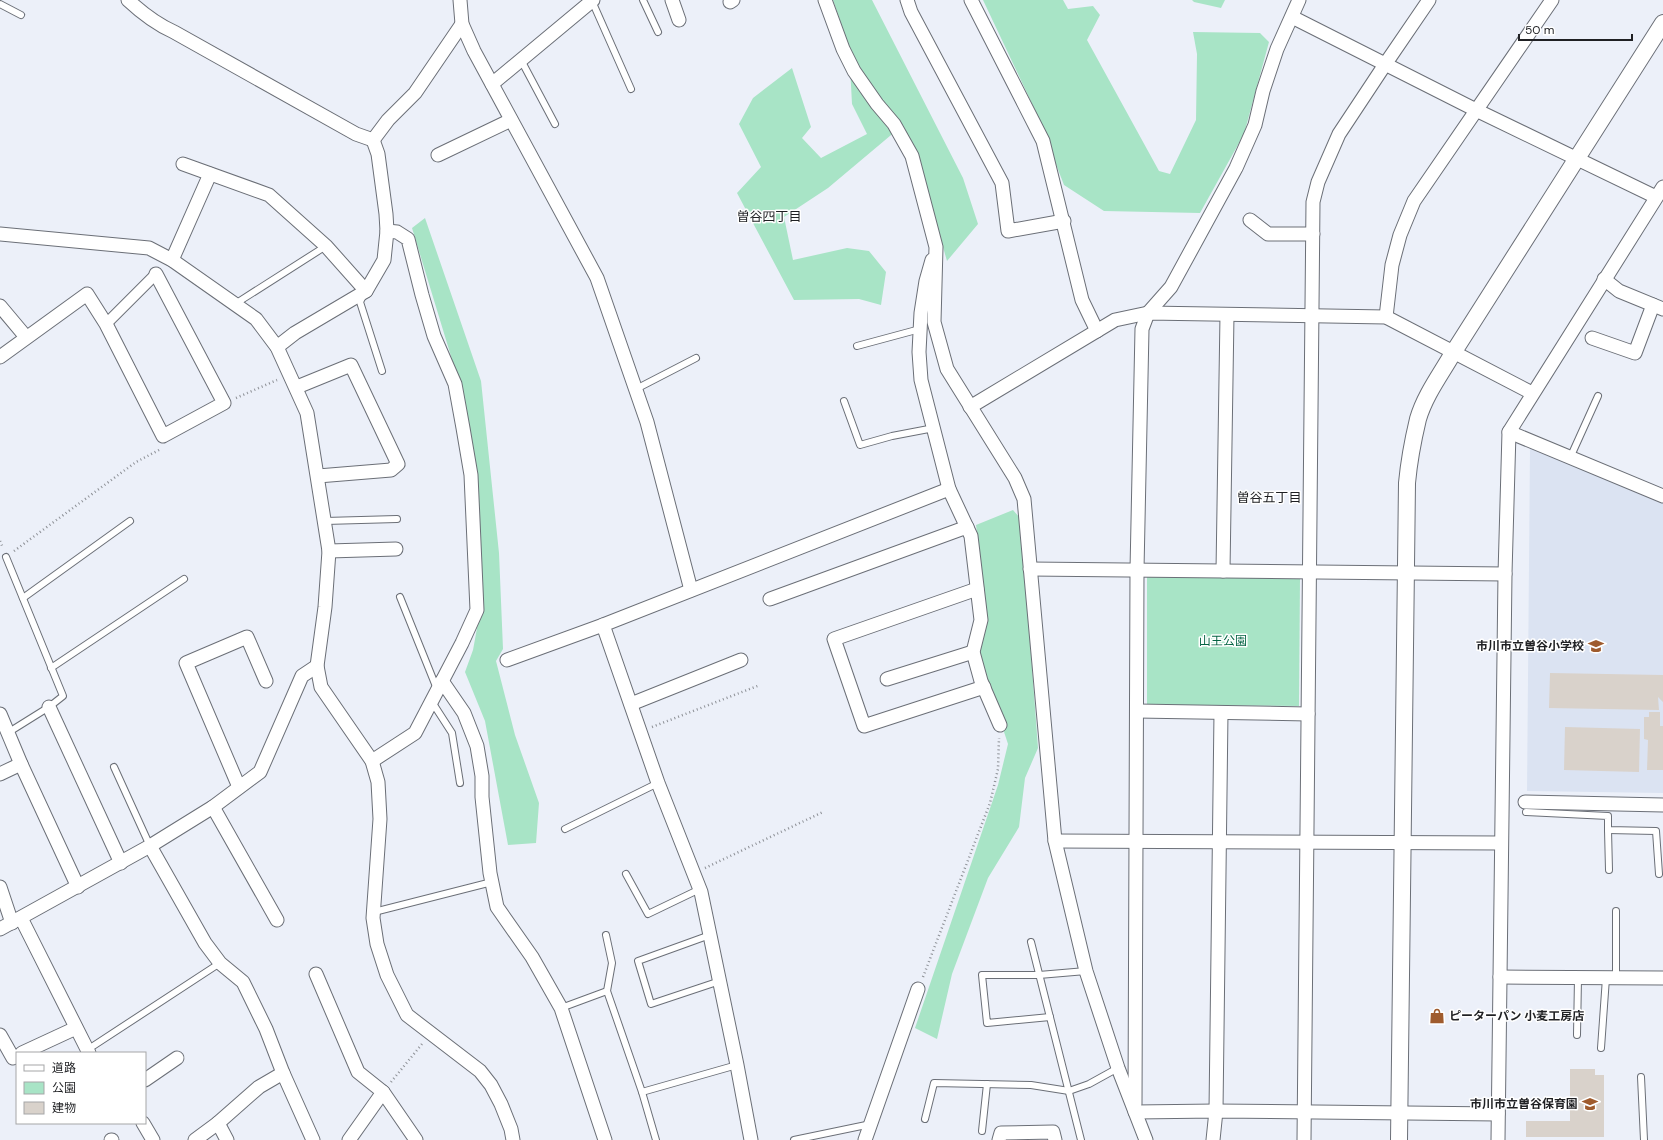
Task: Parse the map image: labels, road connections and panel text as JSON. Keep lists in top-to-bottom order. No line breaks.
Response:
{"districts":["曽谷四丁目","曽谷五丁目"],"parks":["山王公園"],"places":{"school or university":["市川市立曽谷小学校","市川市立曽谷保育園"],"shop":["ピーターパン 小麦工房店"]},"legend":["道路","公園","建物"],"scale_bar":"50 m"}
